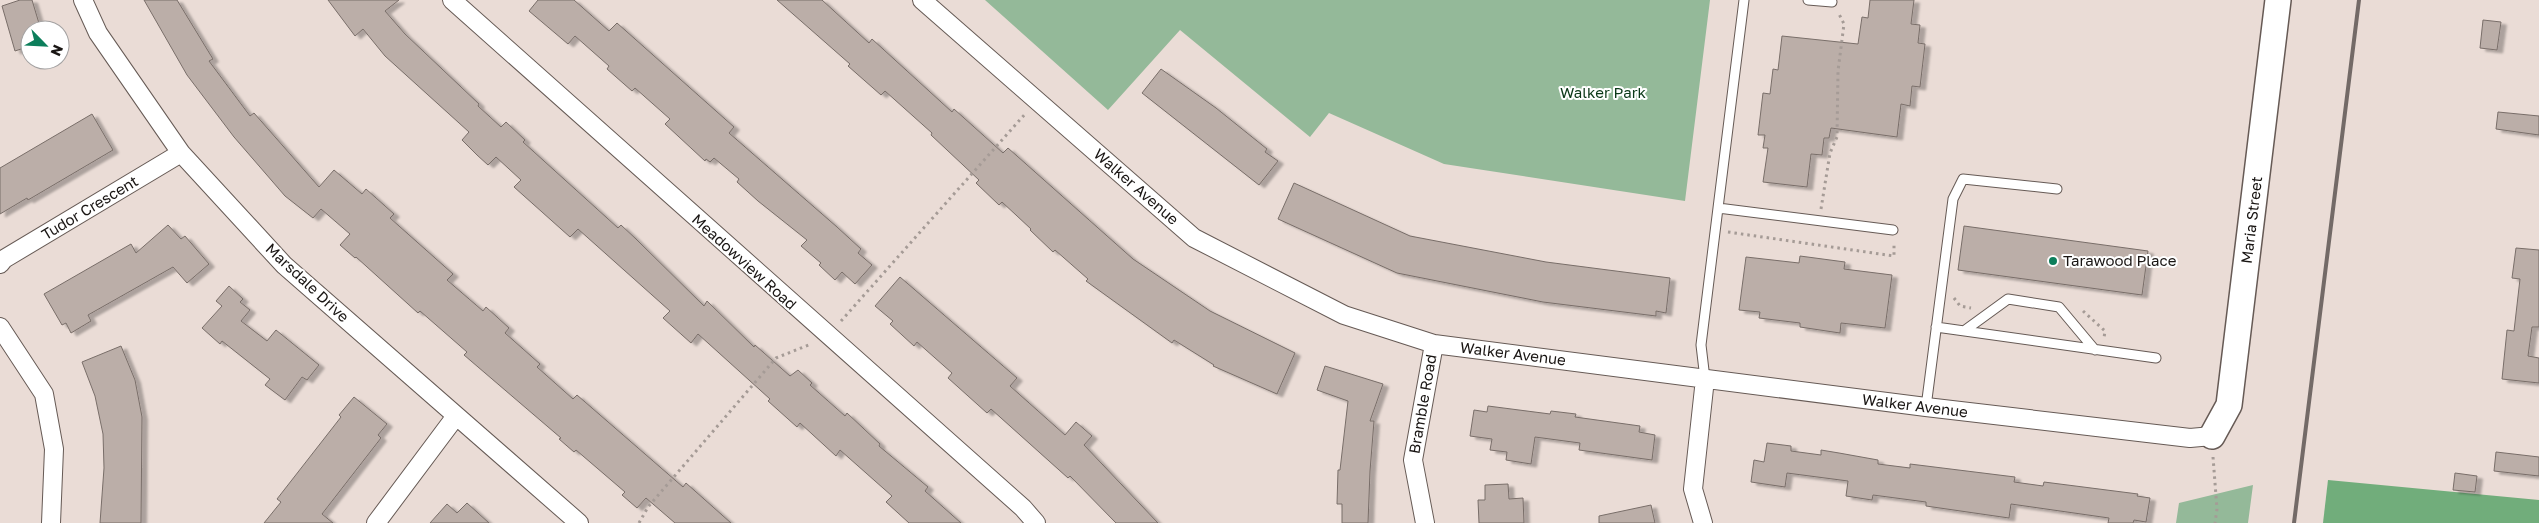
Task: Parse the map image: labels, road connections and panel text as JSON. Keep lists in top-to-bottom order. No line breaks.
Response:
{"streets":{"street":["Walker Avenue","Tudor Crescent","Maria Street","Meadowview Road","Marsdale Drive","Bramble Road"]},"crossings":[["Walker Avenue","Maria Street"],["Walker Avenue","Bramble Road"],["Tudor Crescent","Marsdale Drive"]],"parks":["Walker Park"],"places":["Tarawood Place"],"north":"bottom right"}
